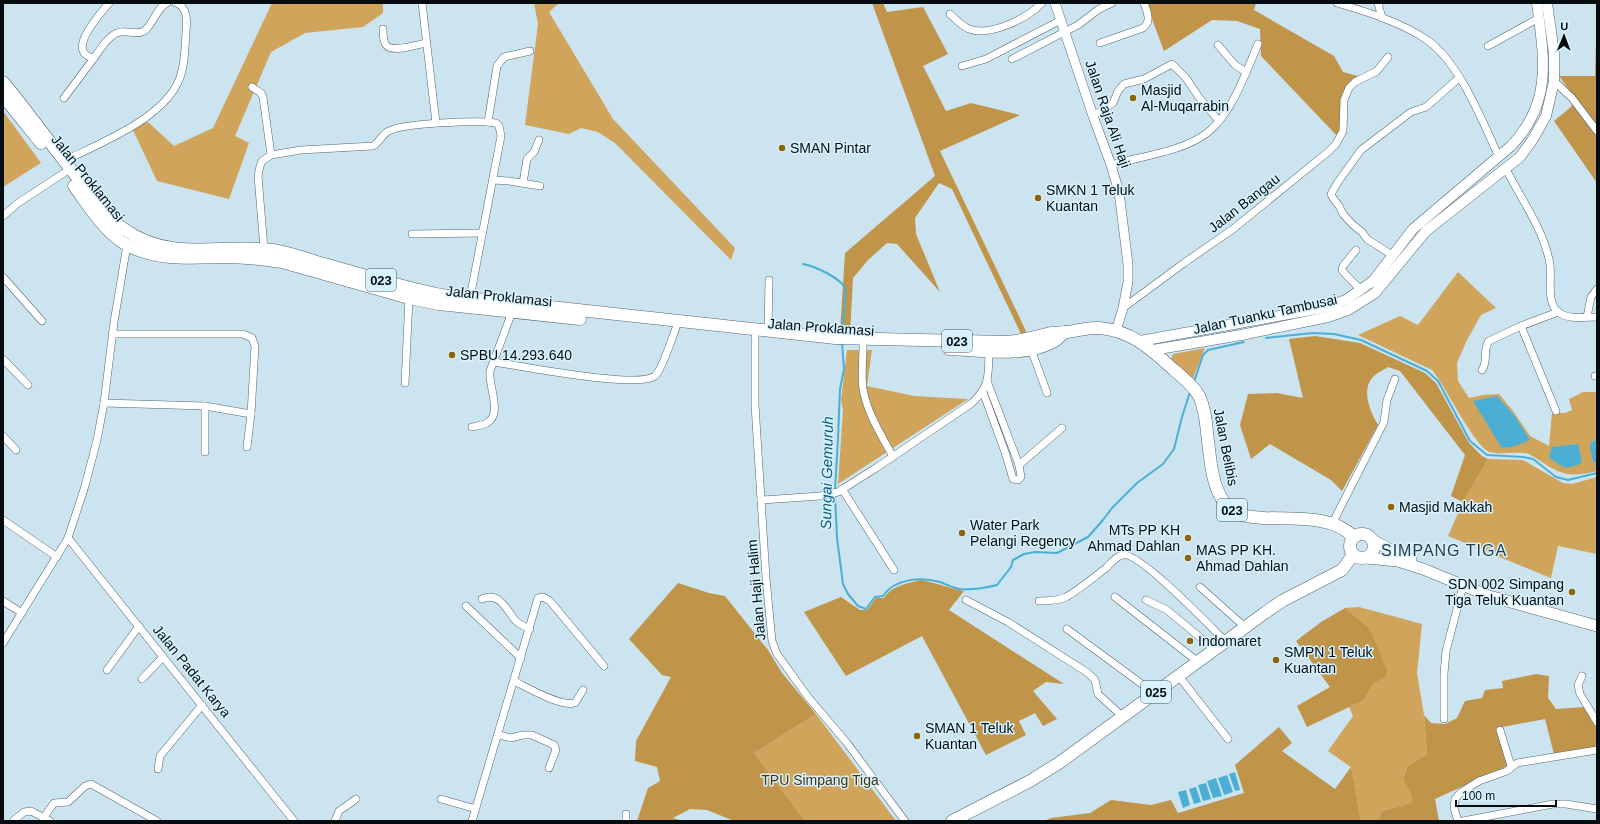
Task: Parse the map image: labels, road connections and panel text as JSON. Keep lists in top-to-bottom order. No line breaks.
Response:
{"streets":{"highway":["Jalan Proklamasi","023","Jalan Belibis","025"],"main road":["Jalan Tuanku Tambusai"],"street":["Jalan Raja Ali Haji","Jalan Bangau","Jalan Haji Halim","Jalan Padat Karya"]},"crossings":[["Jalan Raja Ali Haji","Jalan Proklamasi"],["Jalan Raja Ali Haji","Jalan Bangau"],["Jalan Proklamasi","Jalan Tuanku Tambusai"],["Jalan Proklamasi","Jalan Belibis"],["Jalan Proklamasi","Jalan Haji Halim"],["Jalan Tuanku Tambusai","Jalan Belibis"],["Jalan Belibis","025"]],"districts":["SIMPANG TIGA"],"water":["Sungai Gemuruh"],"parks":["TPU Simpang Tiga"],"places":["Masjid Al-Muqarrabin","SMAN Pintar","SMKN 1 Teluk Kuantan","SPBU 14.293.640","Masjid Makkah","Water Park Pelangi Regency","MTs PP KH Ahmad Dahlan","MAS PP KH. Ahmad Dahlan","SDN 002 Simpang Tiga Teluk Kuantan","Indomaret","SMPN 1 Teluk Kuantan","SMAN 1 Teluk Kuantan"],"scale_bar":"100 m","north":"top"}
